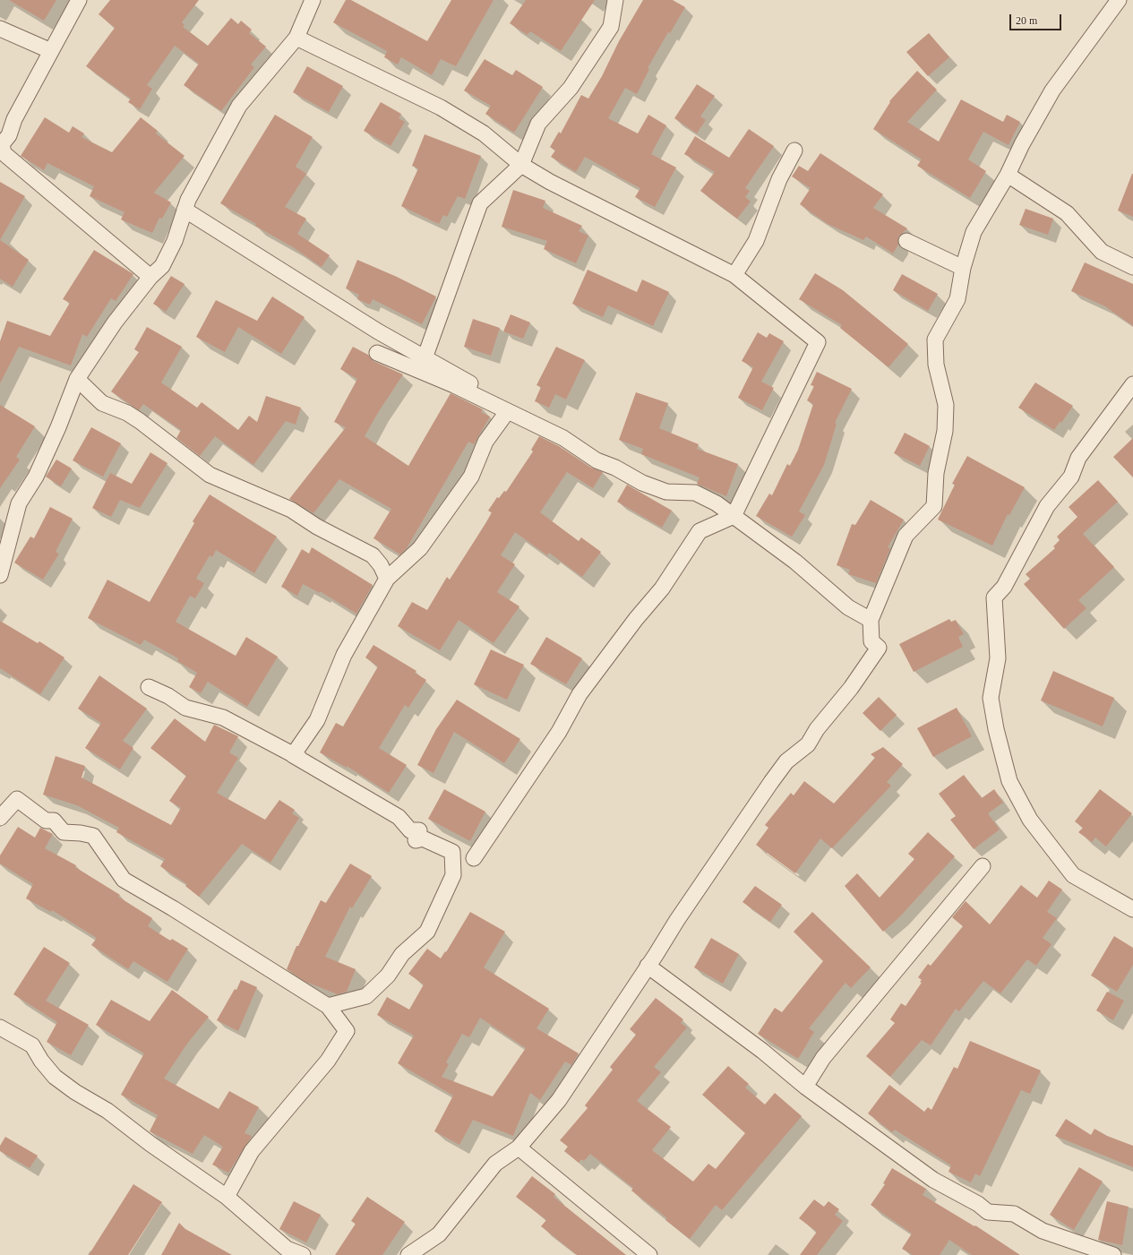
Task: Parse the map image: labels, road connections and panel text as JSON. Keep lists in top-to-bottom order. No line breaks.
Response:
{"scale_bar":"20 m"}
